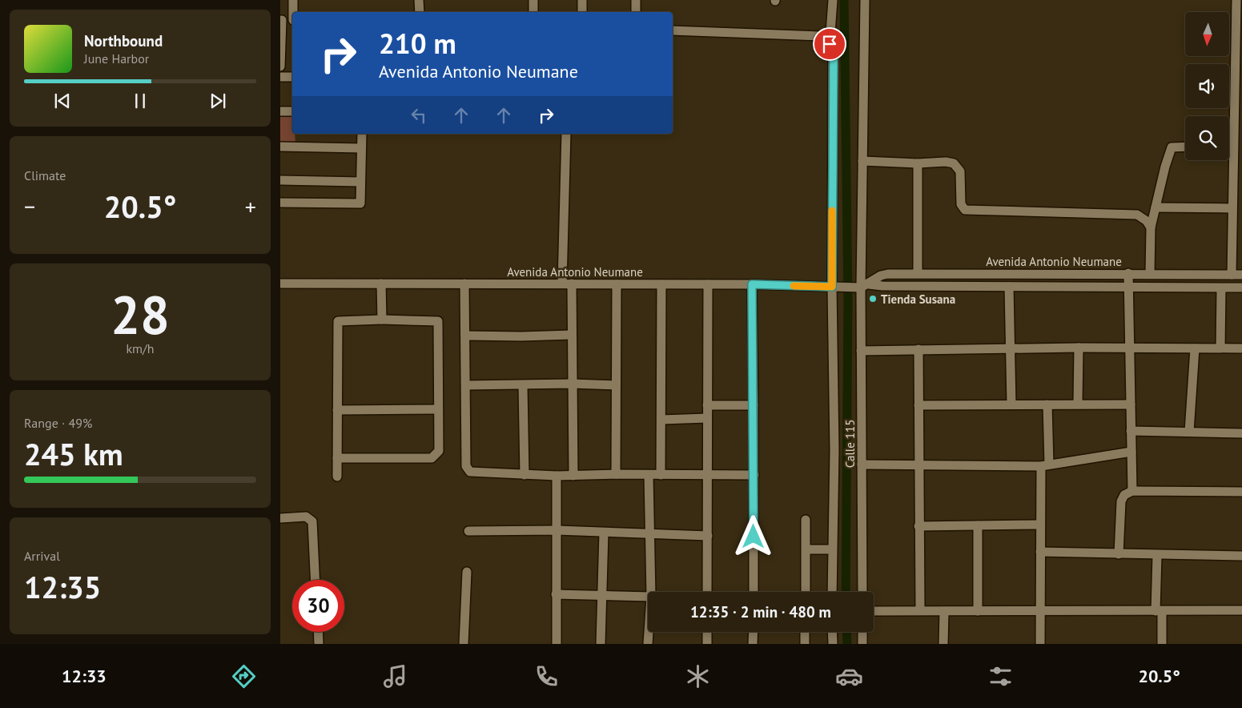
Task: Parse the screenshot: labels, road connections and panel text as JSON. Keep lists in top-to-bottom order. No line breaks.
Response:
{"streets":{"street":["Avenida Antonio Neumane","Calle 115"]},"crossings":[["Avenida Antonio Neumane","Calle 115"]],"places":["Tienda Susana"],"north":"bottom","page":{"turn":["210 m","Avenida Antonio Neumane"],"song":["Northbound","June Harbor"],"tile":["Climate",["28","km/h"],["Range · 49%","245 km"],["Arrival","12:35"]],"heat":["−","20.5°","+"],"limit":"30","trip":"12:35 · 2 min · 480 m","tabs":["12:33","20.5°"]}}
